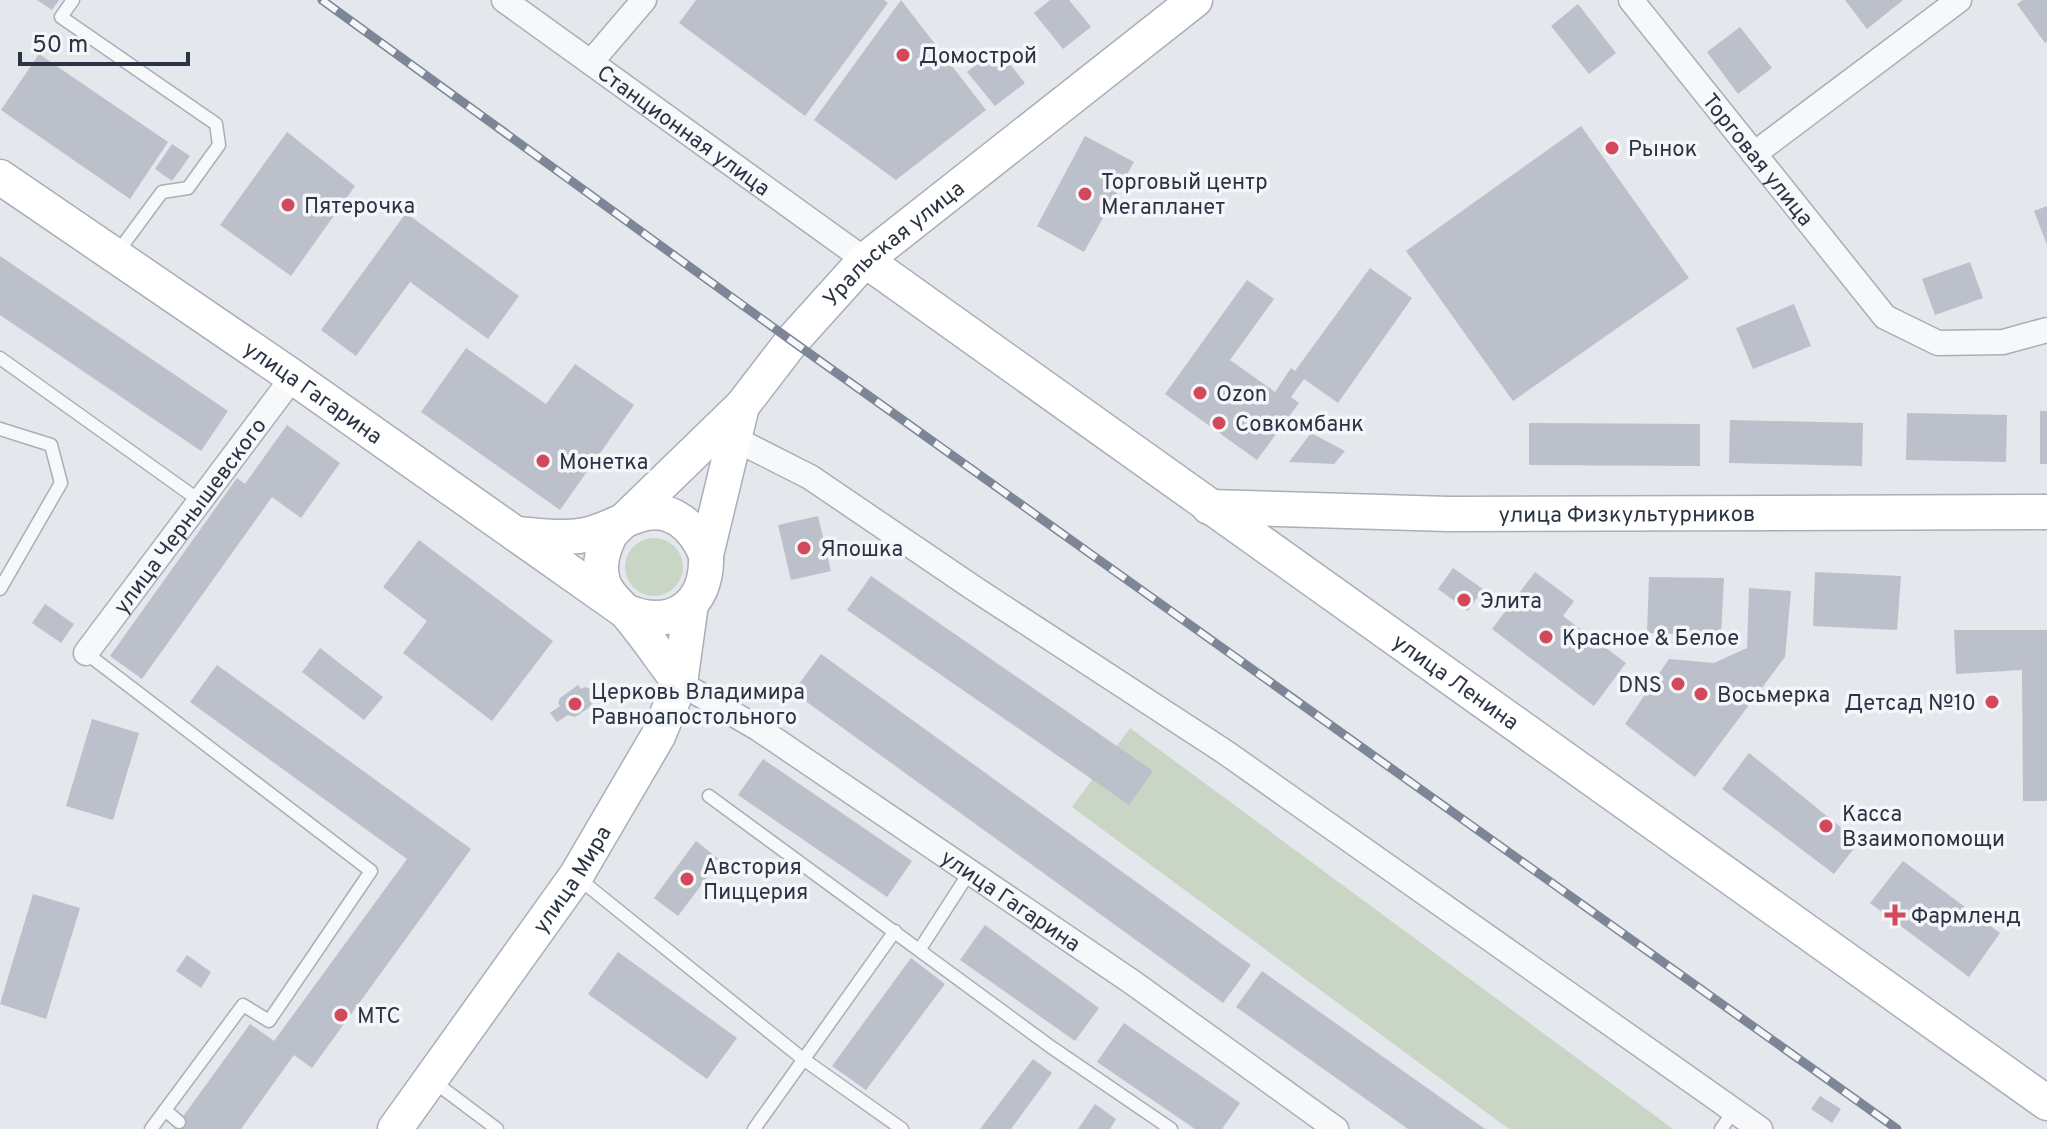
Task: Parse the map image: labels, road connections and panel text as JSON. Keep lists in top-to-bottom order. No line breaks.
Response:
{"streets":{"main road":["Уральская улица","улица Гагарина","улица Физкультурников","улица Ленина","улица Мира"],"street":["Станционная улица","Торговая улица","улица Чернышевского"]},"crossings":[["Станционная улица","Уральская улица"],["Станционная улица","улица Ленина"],["Уральская улица","улица Гагарина"],["Уральская улица","улица Ленина"],["Уральская улица","улица Мира"],["улица Гагарина","улица Чернышевского"],["улица Гагарина","улица Мира"],["улица Физкультурников","улица Ленина"]],"places":{"other":["Домострой","Рынок","Торговый центр Мегапланет","Пятерочка","Ozon","Совкомбанк","Монетка","Япошка","Элита","Красное & Белое","DNS","Восьмерка","Детсад №10","Церковь Владимира Равноапостольного","Касса Взаимопомощи","Австория Пиццерия","МТС"],"health":["Фармленд"]},"scale_bar":"50 m"}
